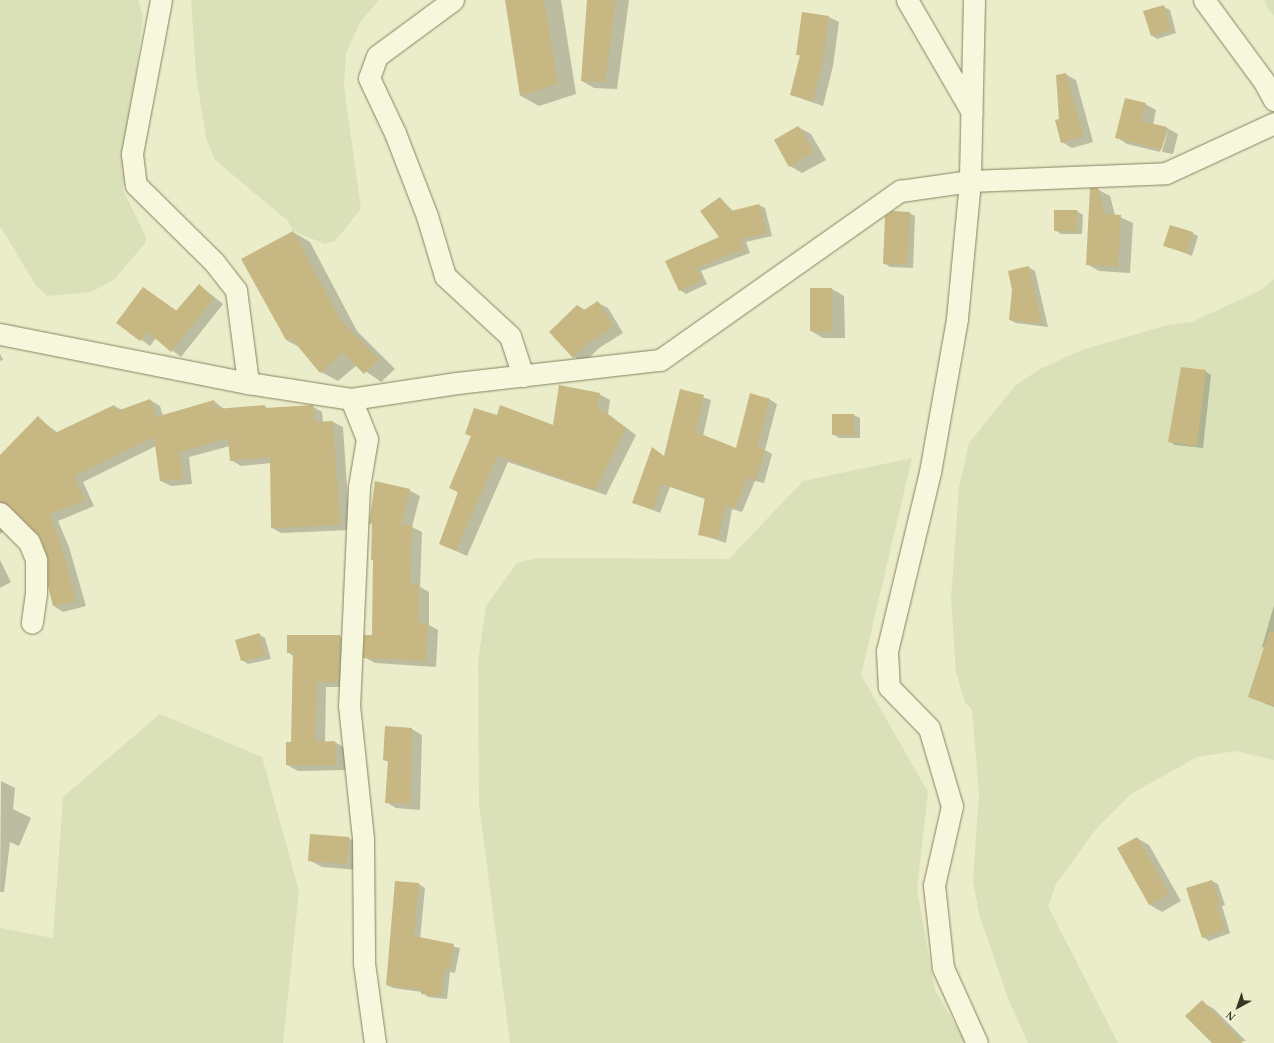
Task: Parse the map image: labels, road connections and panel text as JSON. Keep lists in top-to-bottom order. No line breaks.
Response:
{"north":"bottom left"}
